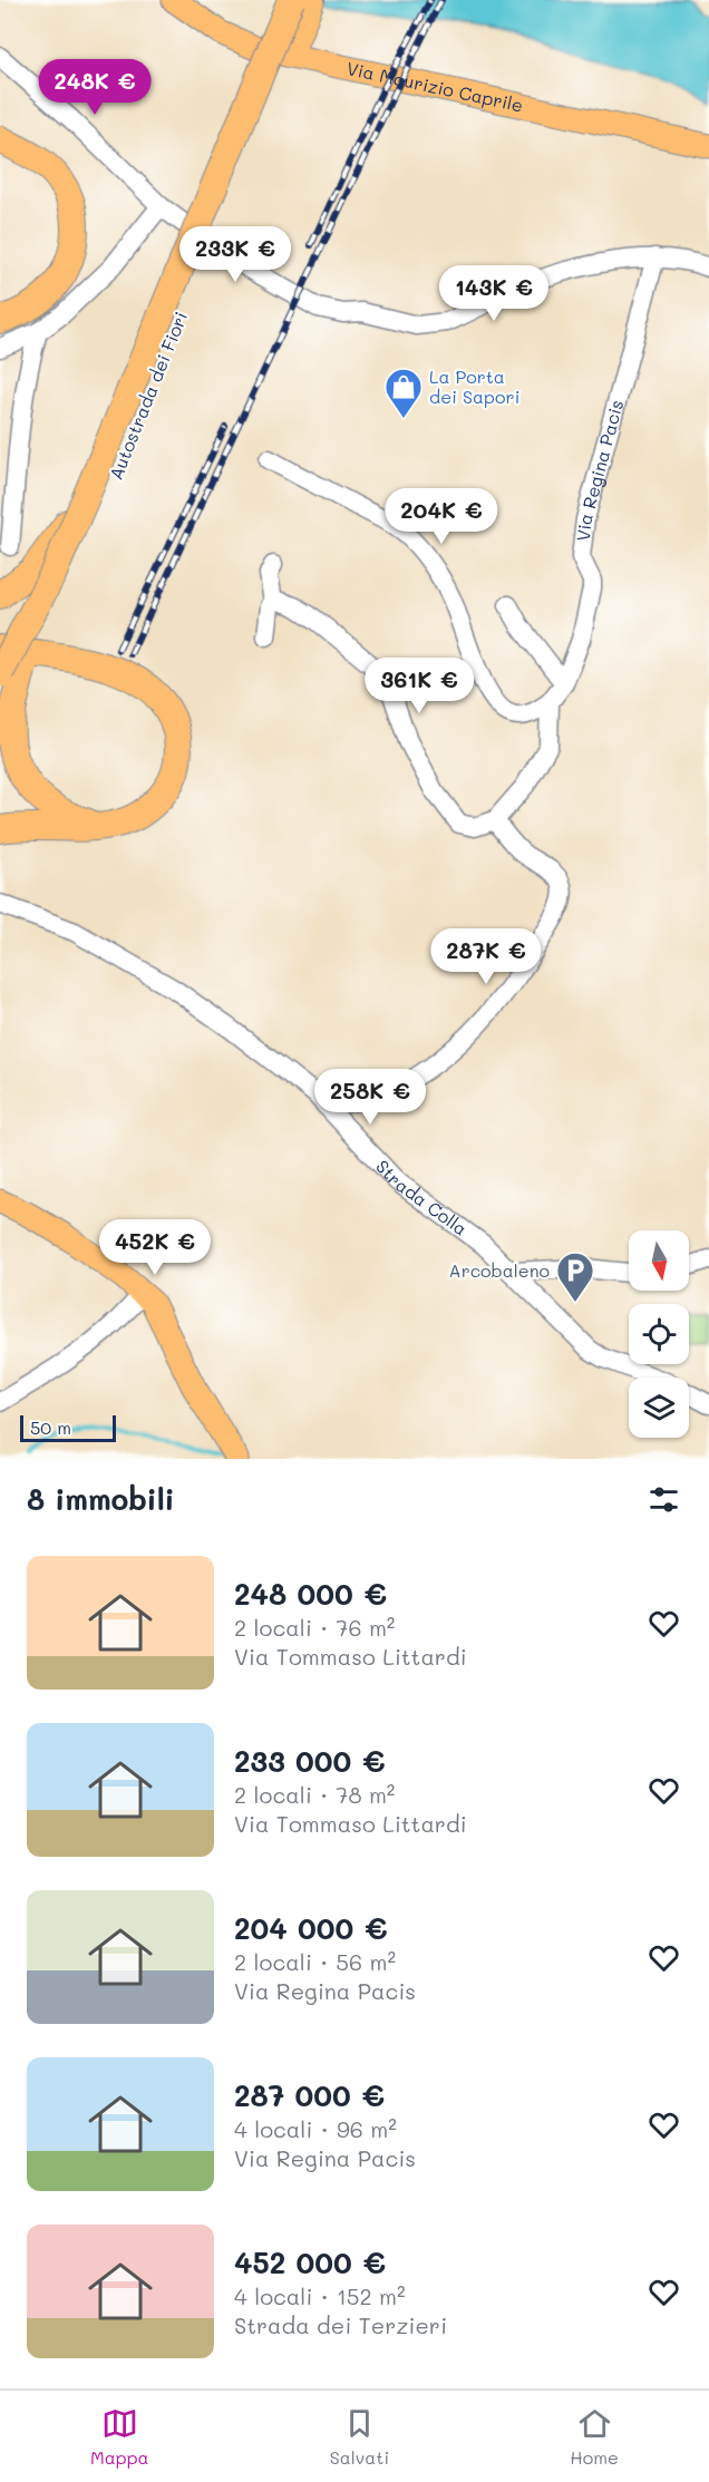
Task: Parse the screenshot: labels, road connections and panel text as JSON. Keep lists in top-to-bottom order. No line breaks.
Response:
{"streets":{"highway":["Autostrada dei Fiori"],"main road":["Via Maurizio Caprile"],"street":["Via Regina Pacis","Strada Colla"]},"places":{"shop":["La Porta dei Sapori"],"parking":["Arcobaleno"]},"scale_bar":"50 m","north":"bottom","page":{"price":["248K €","233K €","143K €","204K €","361K €","287K €","258K €","452K €"],"scale":"50 m","heading":"8 immobili","list":[{"name":"248 000 €","note":"2 locali · 76 m² · Via Tommaso Littardi"},{"name":"233 000 €","note":"2 locali · 78 m² · Via Tommaso Littardi"},{"name":"204 000 €","note":"2 locali · 56 m² · Via Regina Pacis"},{"name":"287 000 €","note":"4 locali · 96 m² · Via Regina Pacis"},{"name":"452 000 €","note":"4 locali · 152 m² · Strada dei Terzieri"}],"tabs":["Mappa","Salvati","Home"]}}
